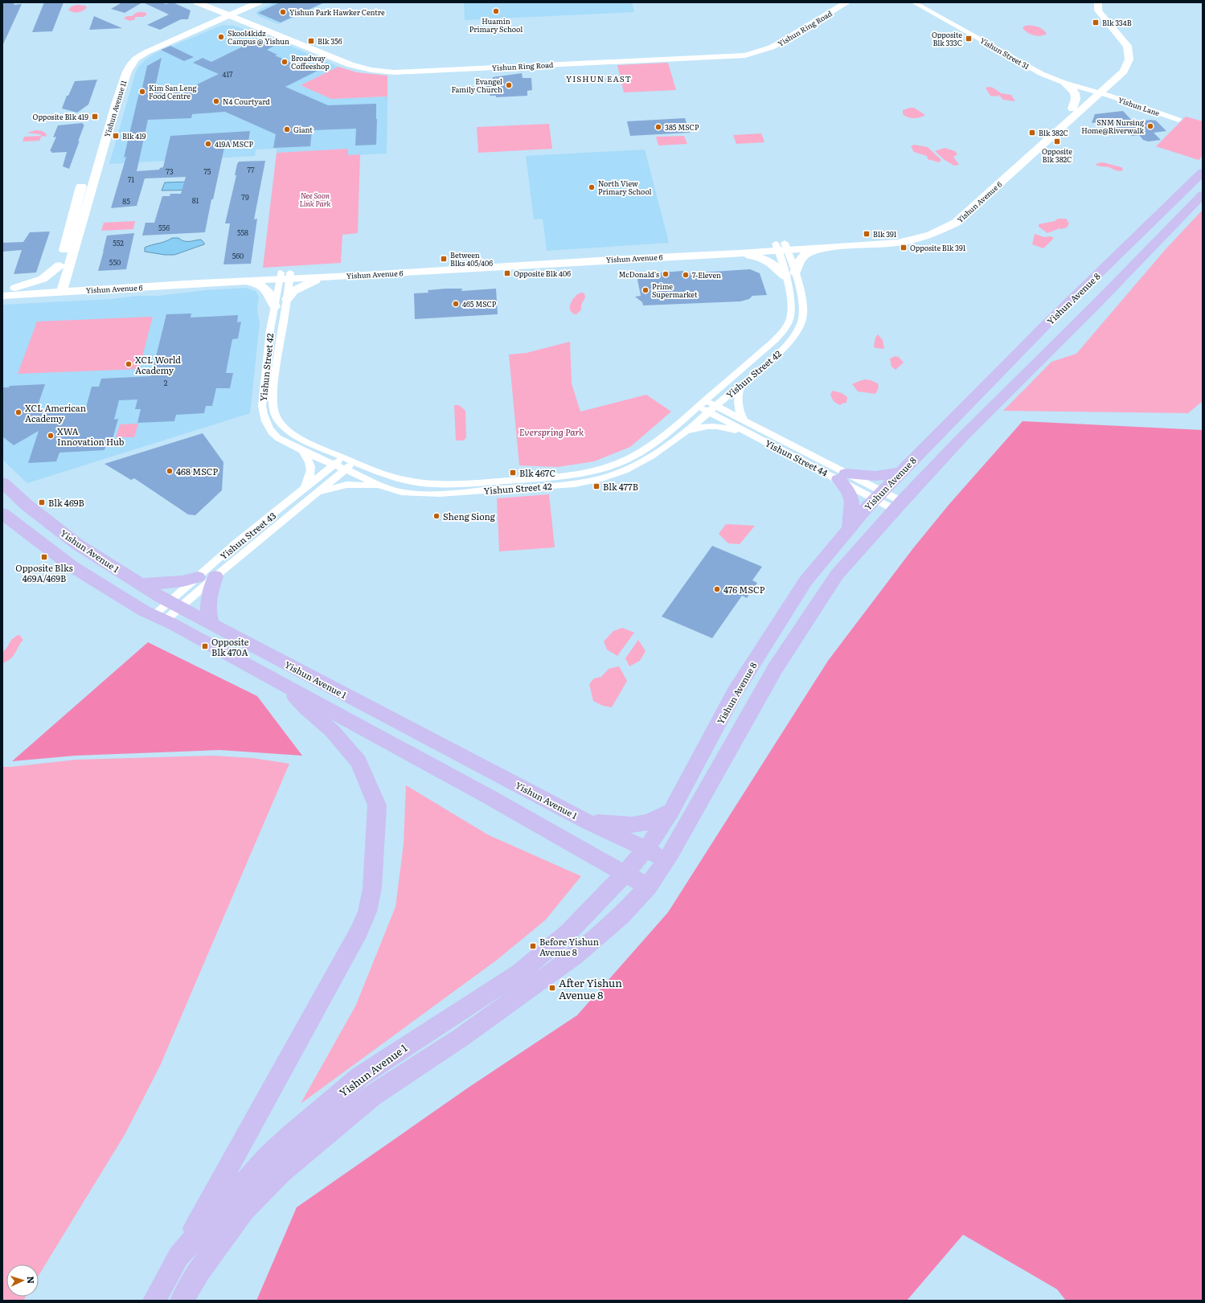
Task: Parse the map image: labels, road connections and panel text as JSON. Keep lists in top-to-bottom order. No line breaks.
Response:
{"streets":{"main road":["Yishun Ring Road","Yishun Avenue 11","Yishun Avenue 6","Yishun Avenue 8","Yishun Avenue 1"],"street":["Yishun Street 31","Yishun Lane","Yishun Street 42","Yishun Street 44","Yishun Street 43"]},"crossings":[["Yishun Ring Road","Yishun Avenue 11"],["Yishun Street 31","Yishun Lane"],["Yishun Street 31","Yishun Avenue 6"],["Yishun Lane","Yishun Avenue 6"],["Yishun Avenue 11","Yishun Avenue 6"],["Yishun Avenue 6","Yishun Street 42"],["Yishun Avenue 8","Yishun Street 44"],["Yishun Avenue 8","Yishun Avenue 1"],["Yishun Street 42","Yishun Street 44"],["Yishun Street 42","Yishun Street 43"],["Yishun Street 43","Yishun Avenue 1"]],"districts":["YISHUN EAST"],"parks":["Nee Soon Link Park","Everspring Park"],"places":{"other":["Huamin Primary School","Yishun Park Hawker Centre","Skool4kidz Campus @ Yishun","Broadway Coffeeshop","Evangel Family Church","Kim San Leng Food Centre","N4 Courtyard","SNM Nursing Home@Riverwalk","385 MSCP","Giant","419A MSCP","North View Primary School","McDonald's","7-Eleven","Prime Supermarket","465 MSCP","XCL World Academy","XCL American Academy","XWA Innovation Hub","468 MSCP","Sheng Siong","476 MSCP"],"transit":["Blk 334B","Opposite Blk 333C","Blk 356","Opposite Blk 419","Blk 382C","Blk 419","Opposite Blk 382C","Blk 391","Opposite Blk 391","Between Blks 405/406","Opposite Blk 406","Blk 467C","Blk 477B","Blk 469B","Opposite Blks 469A/469B","Opposite Blk 470A","Before Yishun Avenue 8","After Yishun Avenue 8"]},"house_numbers":["417","77","73","75","71","79","81","85","556","558","552","560","550","2"],"north":"right"}
